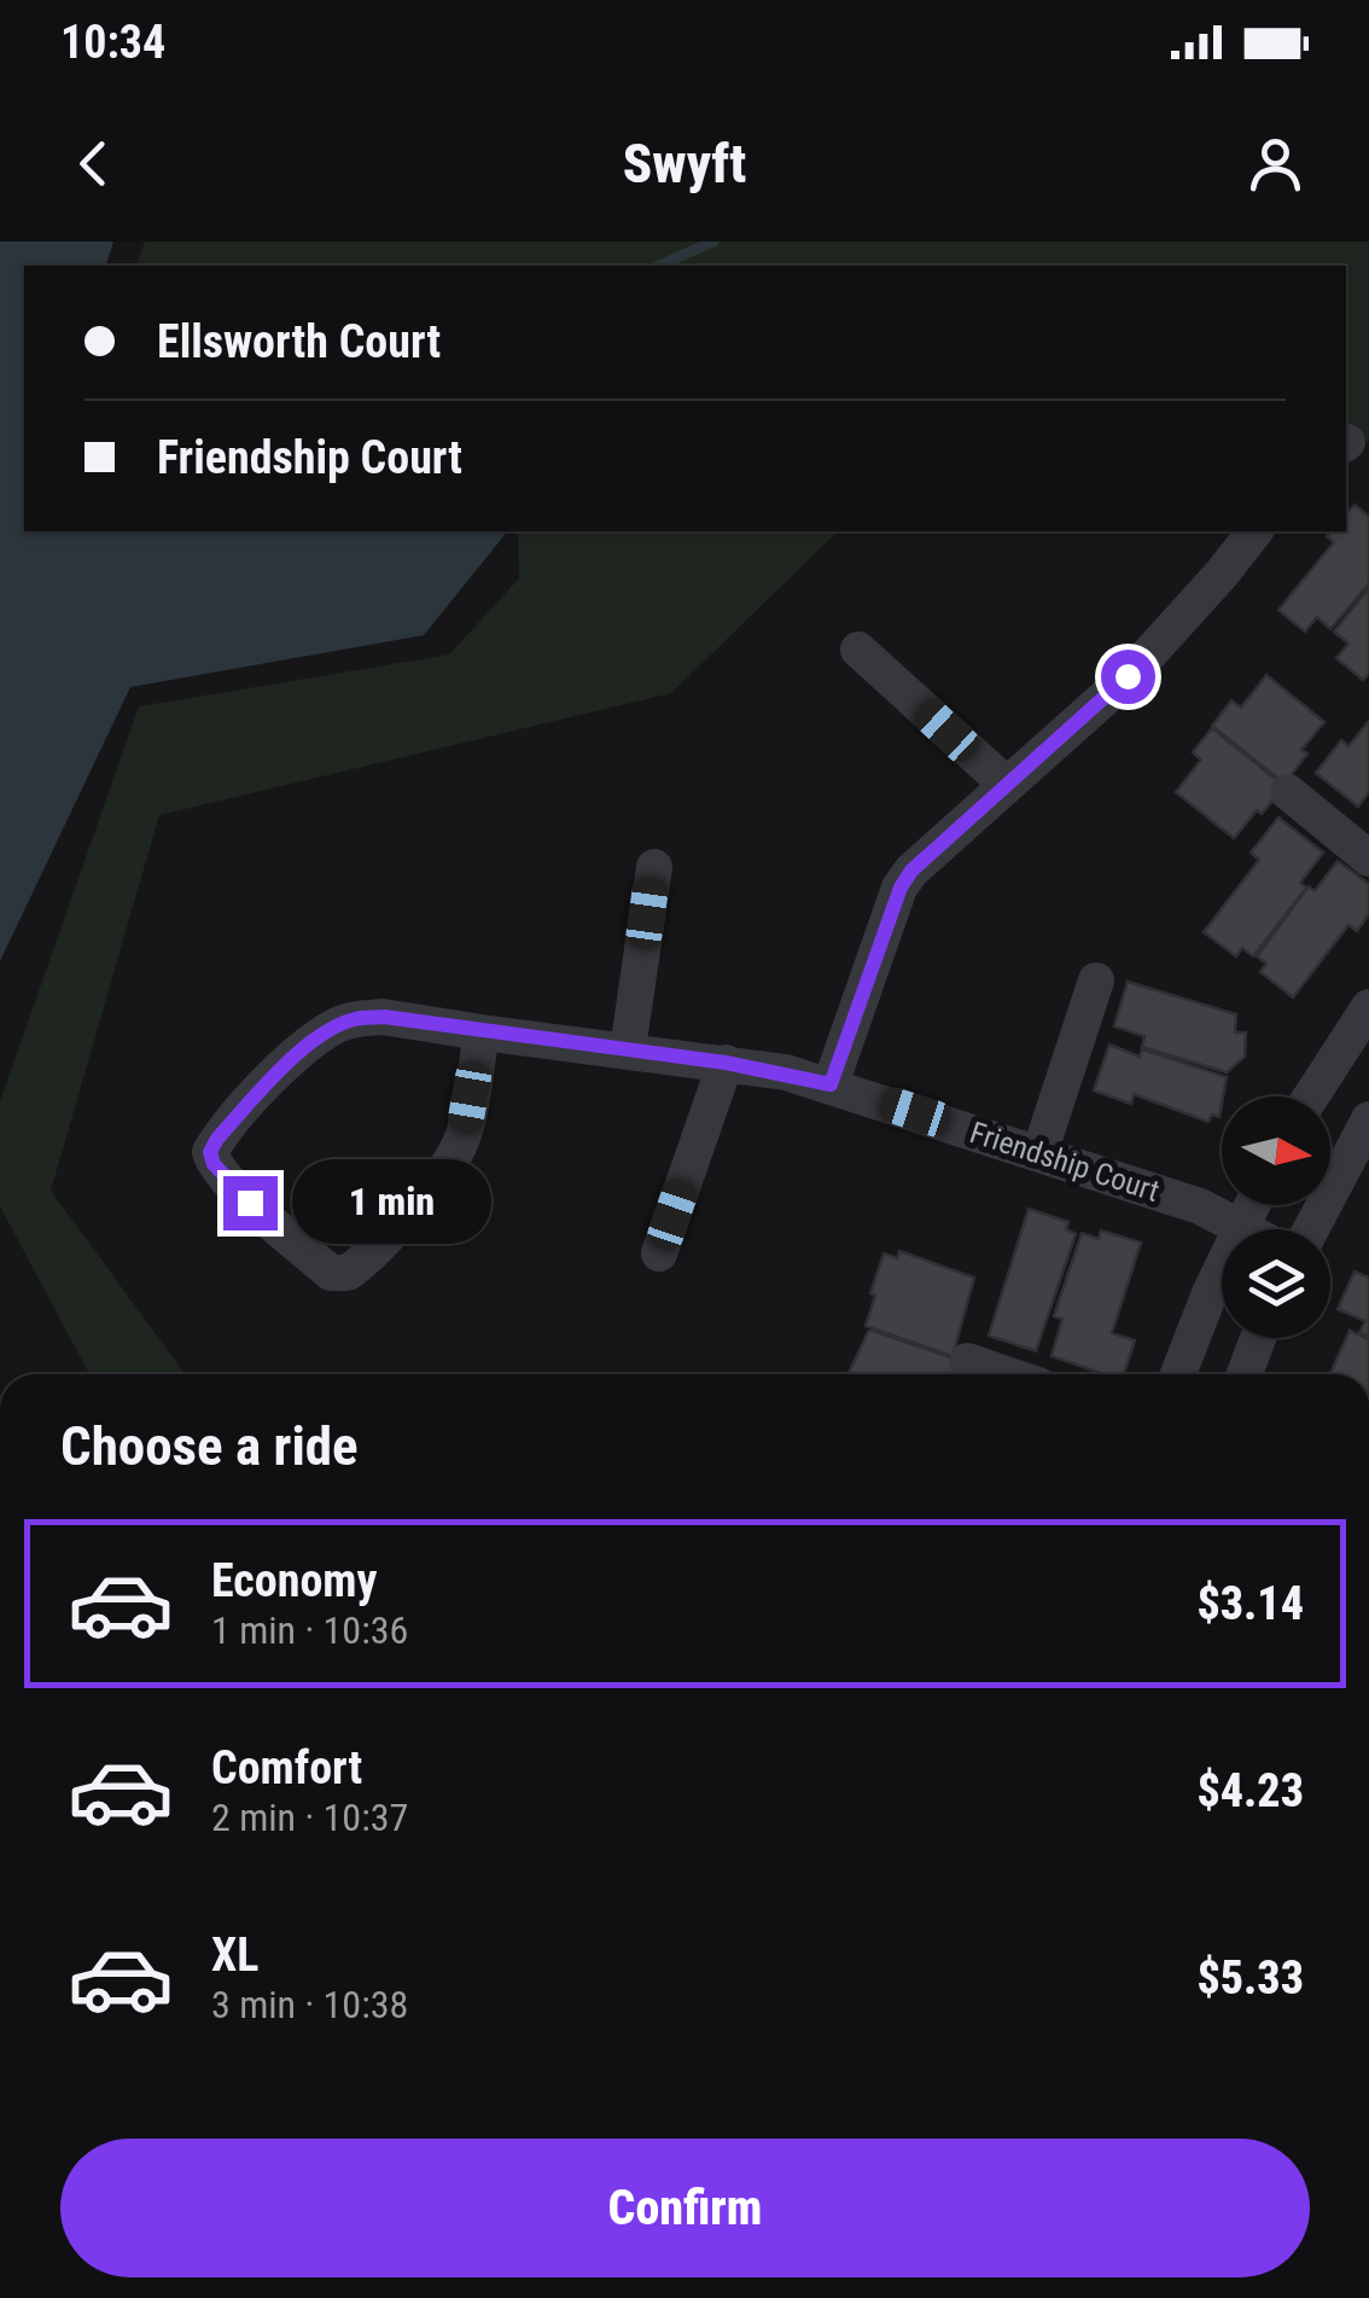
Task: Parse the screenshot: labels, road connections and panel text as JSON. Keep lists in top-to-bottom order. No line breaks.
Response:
{"streets":{"street":["Friendship Court"]},"north":"right","page":{"status":"10:34","header":"Swyft","banner":["Ellsworth Court","Friendship Court"],"bubble":"1 min","heading":"Choose a ride","list":[{"name":"Economy","note":"1 min · 10:36","value":"$3.14"},{"name":"Comfort","note":"2 min · 10:37","value":"$4.23"},{"name":"XL","note":"3 min · 10:38","value":"$5.33"}],"buttons":"Confirm"}}
